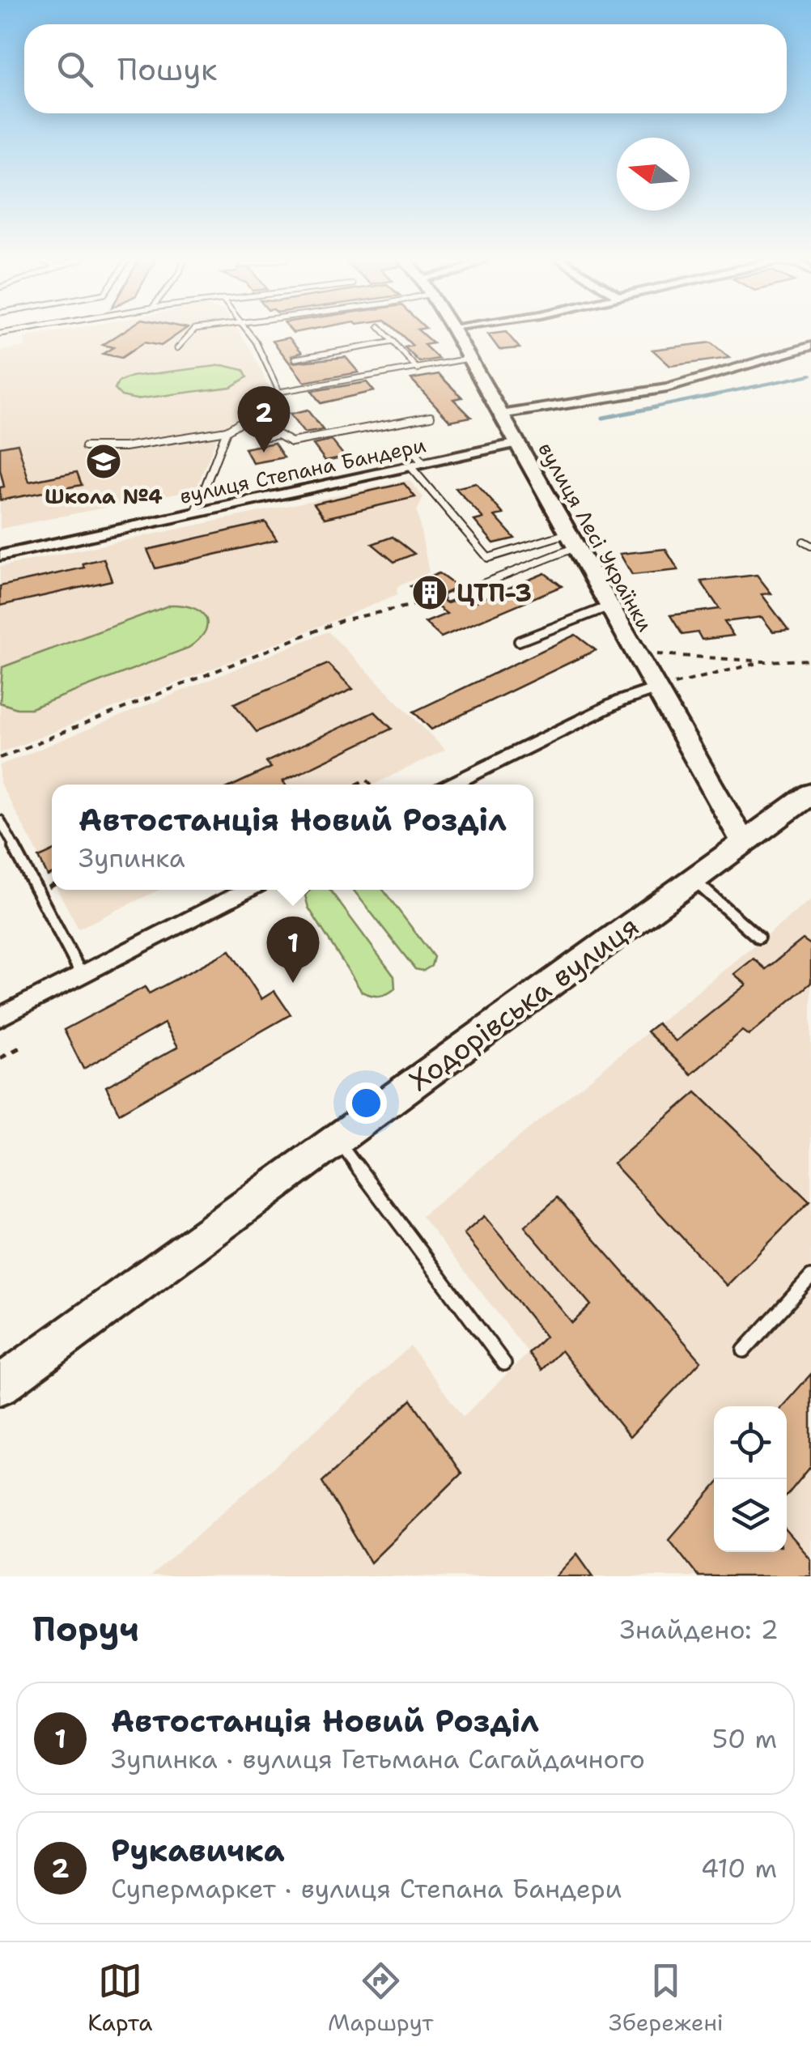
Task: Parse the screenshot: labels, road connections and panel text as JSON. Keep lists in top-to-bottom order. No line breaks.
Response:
{"streets":{"street":["вулиця Степана Бандери","вулиця Лесі Українки","Ходорівська вулиця"]},"crossings":[["вулиця Степана Бандери","вулиця Лесі Українки"],["вулиця Лесі Українки","Ходорівська вулиця"]],"places":{"school or university":["Школа №4"],"building":["ЦТП-3"]},"north":"left","page":{"search":"Пошук","pins":["2","1"],"popup":["Автостанція Новий Розділ","Зупинка"],"heading":["Поруч","Знайдено: 2"],"list":[{"mark":"1","name":"Автостанція Новий Розділ","note":"Зупинка · вулиця Гетьмана Сагайдачного","value":"50 m"},{"mark":"2","name":"Рукавичка","note":"Супермаркет · вулиця Степана Бандери","value":"410 m"}],"nav":["Карта","Маршрут","Збережені"]}}
